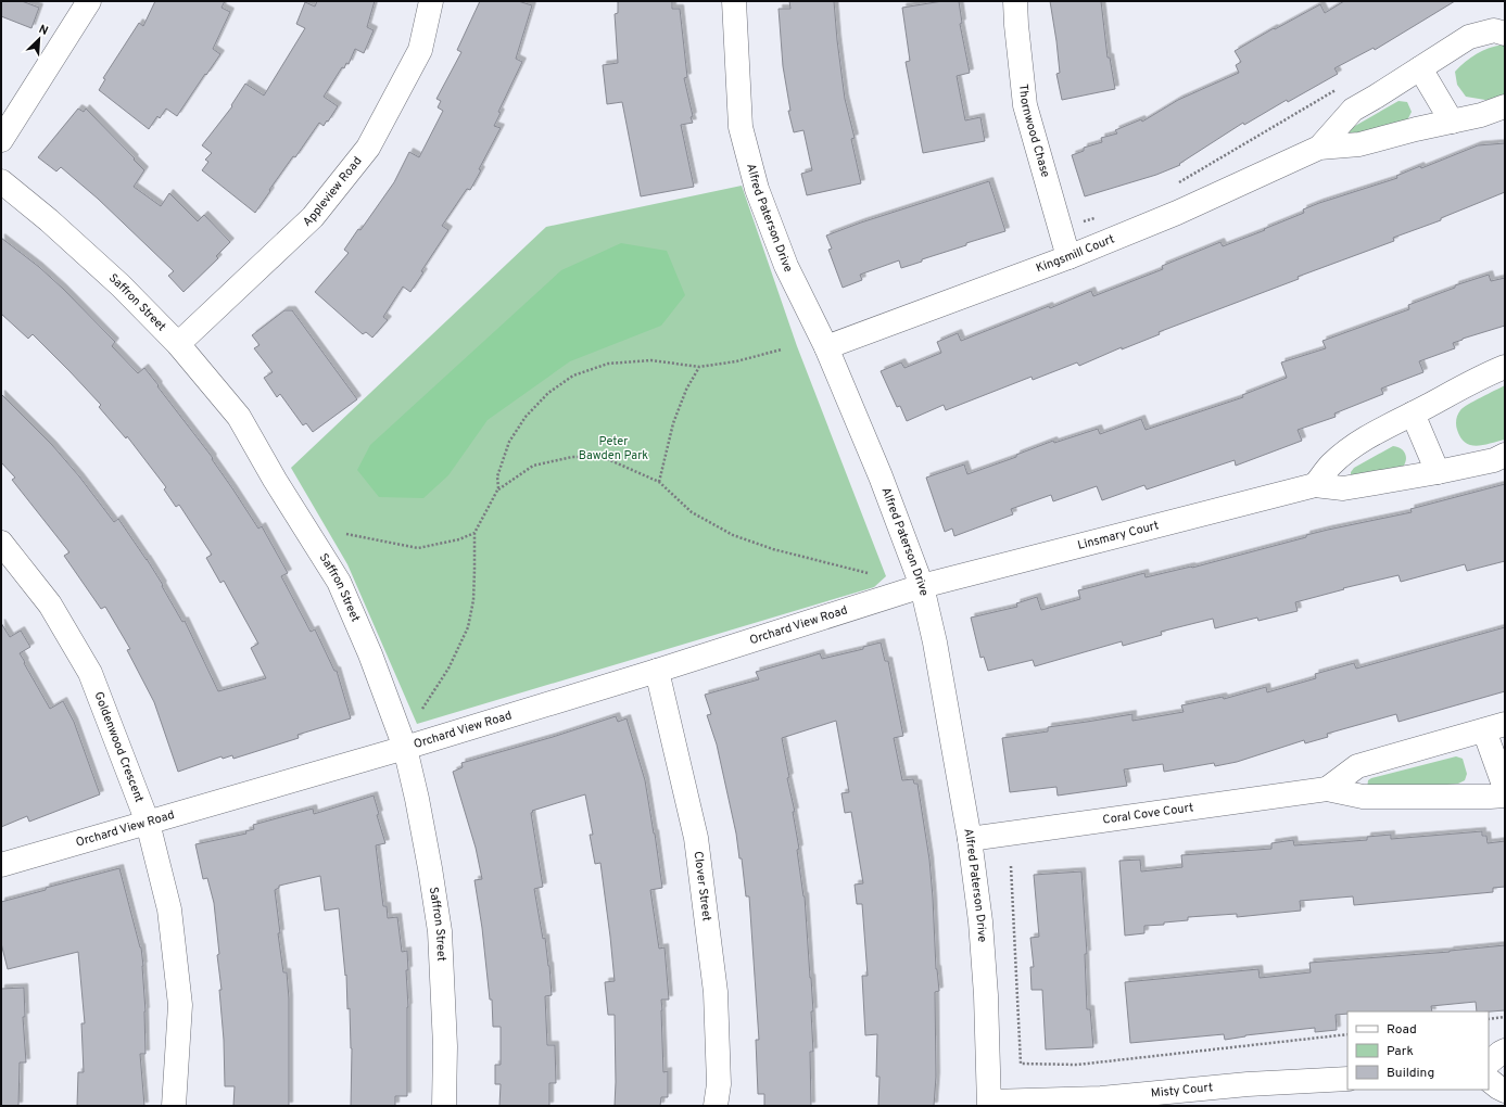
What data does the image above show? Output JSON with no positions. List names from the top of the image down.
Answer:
{
  "streets": {
    "street": [
      "Thornwood Chase",
      "Appleview Road",
      "Alfred Paterson Drive",
      "Kingsmill Court",
      "Saffron Street",
      "Linsmary Court",
      "Orchard View Road",
      "Goldenwood Crescent",
      "Coral Cove Court",
      "Clover Street",
      "Misty Court"
    ]
  },
  "crossings": [
    ["Thornwood Chase", "Kingsmill Court"],
    ["Appleview Road", "Saffron Street"],
    ["Alfred Paterson Drive", "Kingsmill Court"],
    ["Alfred Paterson Drive", "Linsmary Court"],
    ["Alfred Paterson Drive", "Orchard View Road"],
    ["Alfred Paterson Drive", "Coral Cove Court"],
    ["Alfred Paterson Drive", "Misty Court"],
    ["Saffron Street", "Orchard View Road"],
    ["Linsmary Court", "Orchard View Road"],
    ["Orchard View Road", "Goldenwood Crescent"],
    ["Orchard View Road", "Clover Street"]
  ],
  "parks": ["Peter Bawden Park"],
  "legend": ["Road", "Park", "Building"],
  "north": "top right"
}
